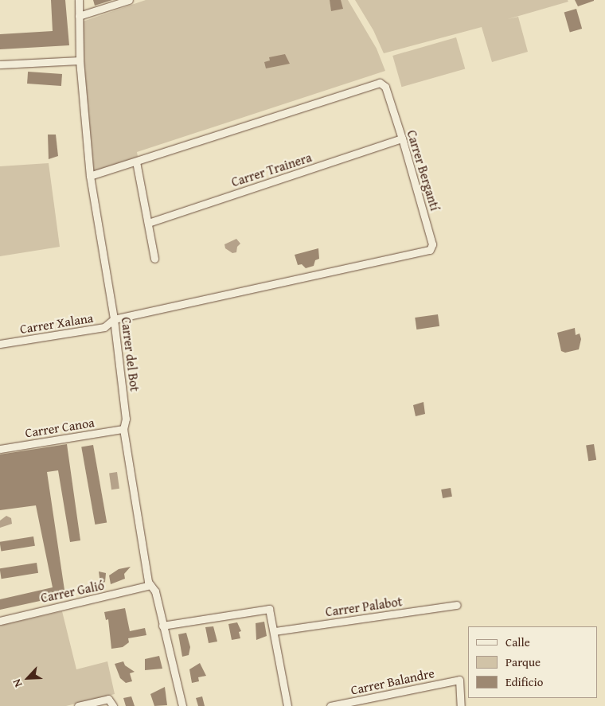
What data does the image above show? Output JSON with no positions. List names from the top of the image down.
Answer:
{
  "streets": {
    "street": [
      "Carrer Trainera",
      "Carrer Bergantí",
      "Carrer Xalana",
      "Carrer del Bot",
      "Carrer Canoa",
      "Carrer Galió",
      "Carrer Palabot",
      "Carrer Balandre"
    ]
  },
  "crossings": [
    ["Carrer Trainera", "Carrer Bergantí"],
    ["Carrer Bergantí", "Carrer Xalana"],
    ["Carrer Bergantí", "Carrer del Bot"],
    ["Carrer Xalana", "Carrer del Bot"],
    ["Carrer del Bot", "Carrer Canoa"],
    ["Carrer del Bot", "Carrer Galió"]
  ],
  "legend": ["Calle", "Parque", "Edificio"],
  "north": "bottom left"
}
